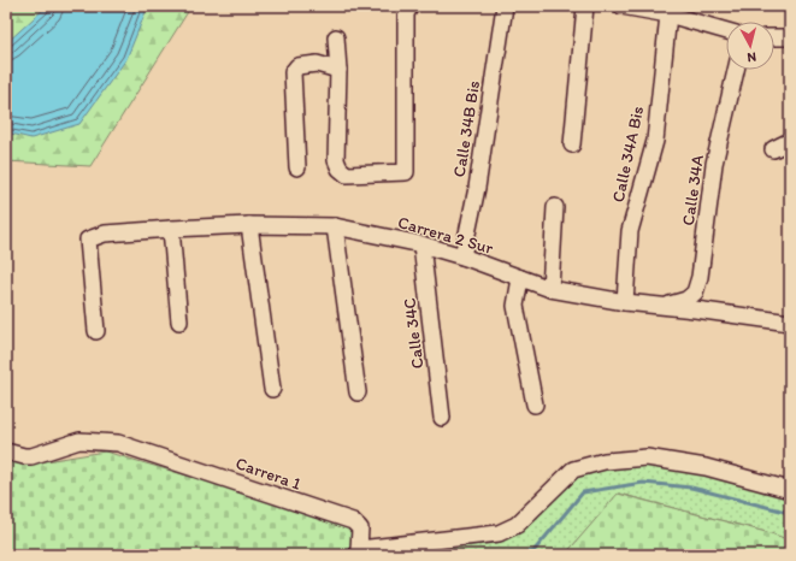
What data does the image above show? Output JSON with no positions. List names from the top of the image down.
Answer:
{
  "streets": {
    "street": [
      "Calle 34B Bis",
      "Calle 34A Bis",
      "Calle 34A",
      "Carrera 2 Sur",
      "Calle 34C",
      "Carrera 1"
    ]
  },
  "crossings": [
    ["Calle 34B Bis", "Carrera 2 Sur"],
    ["Calle 34A Bis", "Carrera 2 Sur"],
    ["Calle 34A", "Carrera 2 Sur"],
    ["Carrera 2 Sur", "Calle 34C"]
  ],
  "north": "bottom"
}
